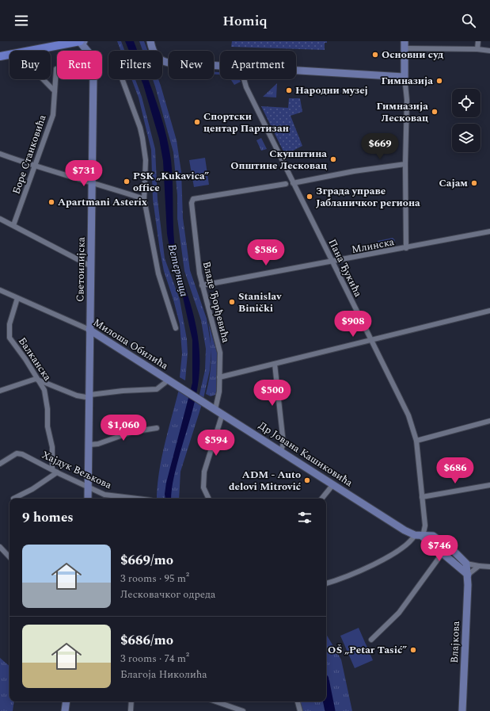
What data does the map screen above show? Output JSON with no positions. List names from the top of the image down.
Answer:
{
  "streets": {
    "street": [
      "Боре Станковића",
      "Млинска",
      "Пана Ђукића",
      "Светоилијска",
      "Владе Ђорђевића",
      "Милоша Обилића",
      "Балканска",
      "Др Јована Кашиковића",
      "Хајдук Вељкова",
      "Влајкова"
    ]
  },
  "crossings": [
    ["Млинска", "Пана Ђукића"],
    ["Млинска", "Владе Ђорђевића"],
    ["Пана Ђукића", "Др Јована Кашиковића"],
    ["Светоилијска", "Милоша Обилића"],
    ["Светоилијска", "Хајдук Вељкова"],
    ["Владе Ђорђевића", "Др Јована Кашиковића"],
    ["Милоша Обилића", "Балканска"],
    ["Милоша Обилића", "Др Јована Кашиковића"],
    ["Балканска", "Хајдук Вељкова"],
    ["Др Јована Кашиковића", "Влајкова"]
  ],
  "water": ["Ветерница"],
  "places": [
    "Основни суд",
    "Гимназија",
    "Народни музеј",
    "Гимназија Лесковац",
    "Спортски центар Партизан",
    "Скупштина Општине Лесковац",
    "PSK „Kukavica” office",
    "Сајам",
    "Зграда управе Јабланичког региона",
    "Apartmani Asterix",
    "Stanislav Binički",
    "ADM - Auto delovi Mitrović",
    "OŠ „Petar Tasić”"
  ],
  "page": {
    "header": "Homiq",
    "chip": [
      "Buy",
      "Rent",
      "Filters",
      "New",
      "Apartment"
    ],
    "price": [
      "$669",
      "$731",
      "$586",
      "$908",
      "$500",
      "$1,060",
      "$594",
      "$686",
      "$746"
    ],
    "heading": "9 homes",
    "list": [
      {
        "name": "$669/mo",
        "note": "3 rooms · 95 m² · Лесковачког одреда"
      },
      {
        "name": "$686/mo",
        "note": "3 rooms · 74 m² · Благоја Николића"
      }
    ]
  }
}
